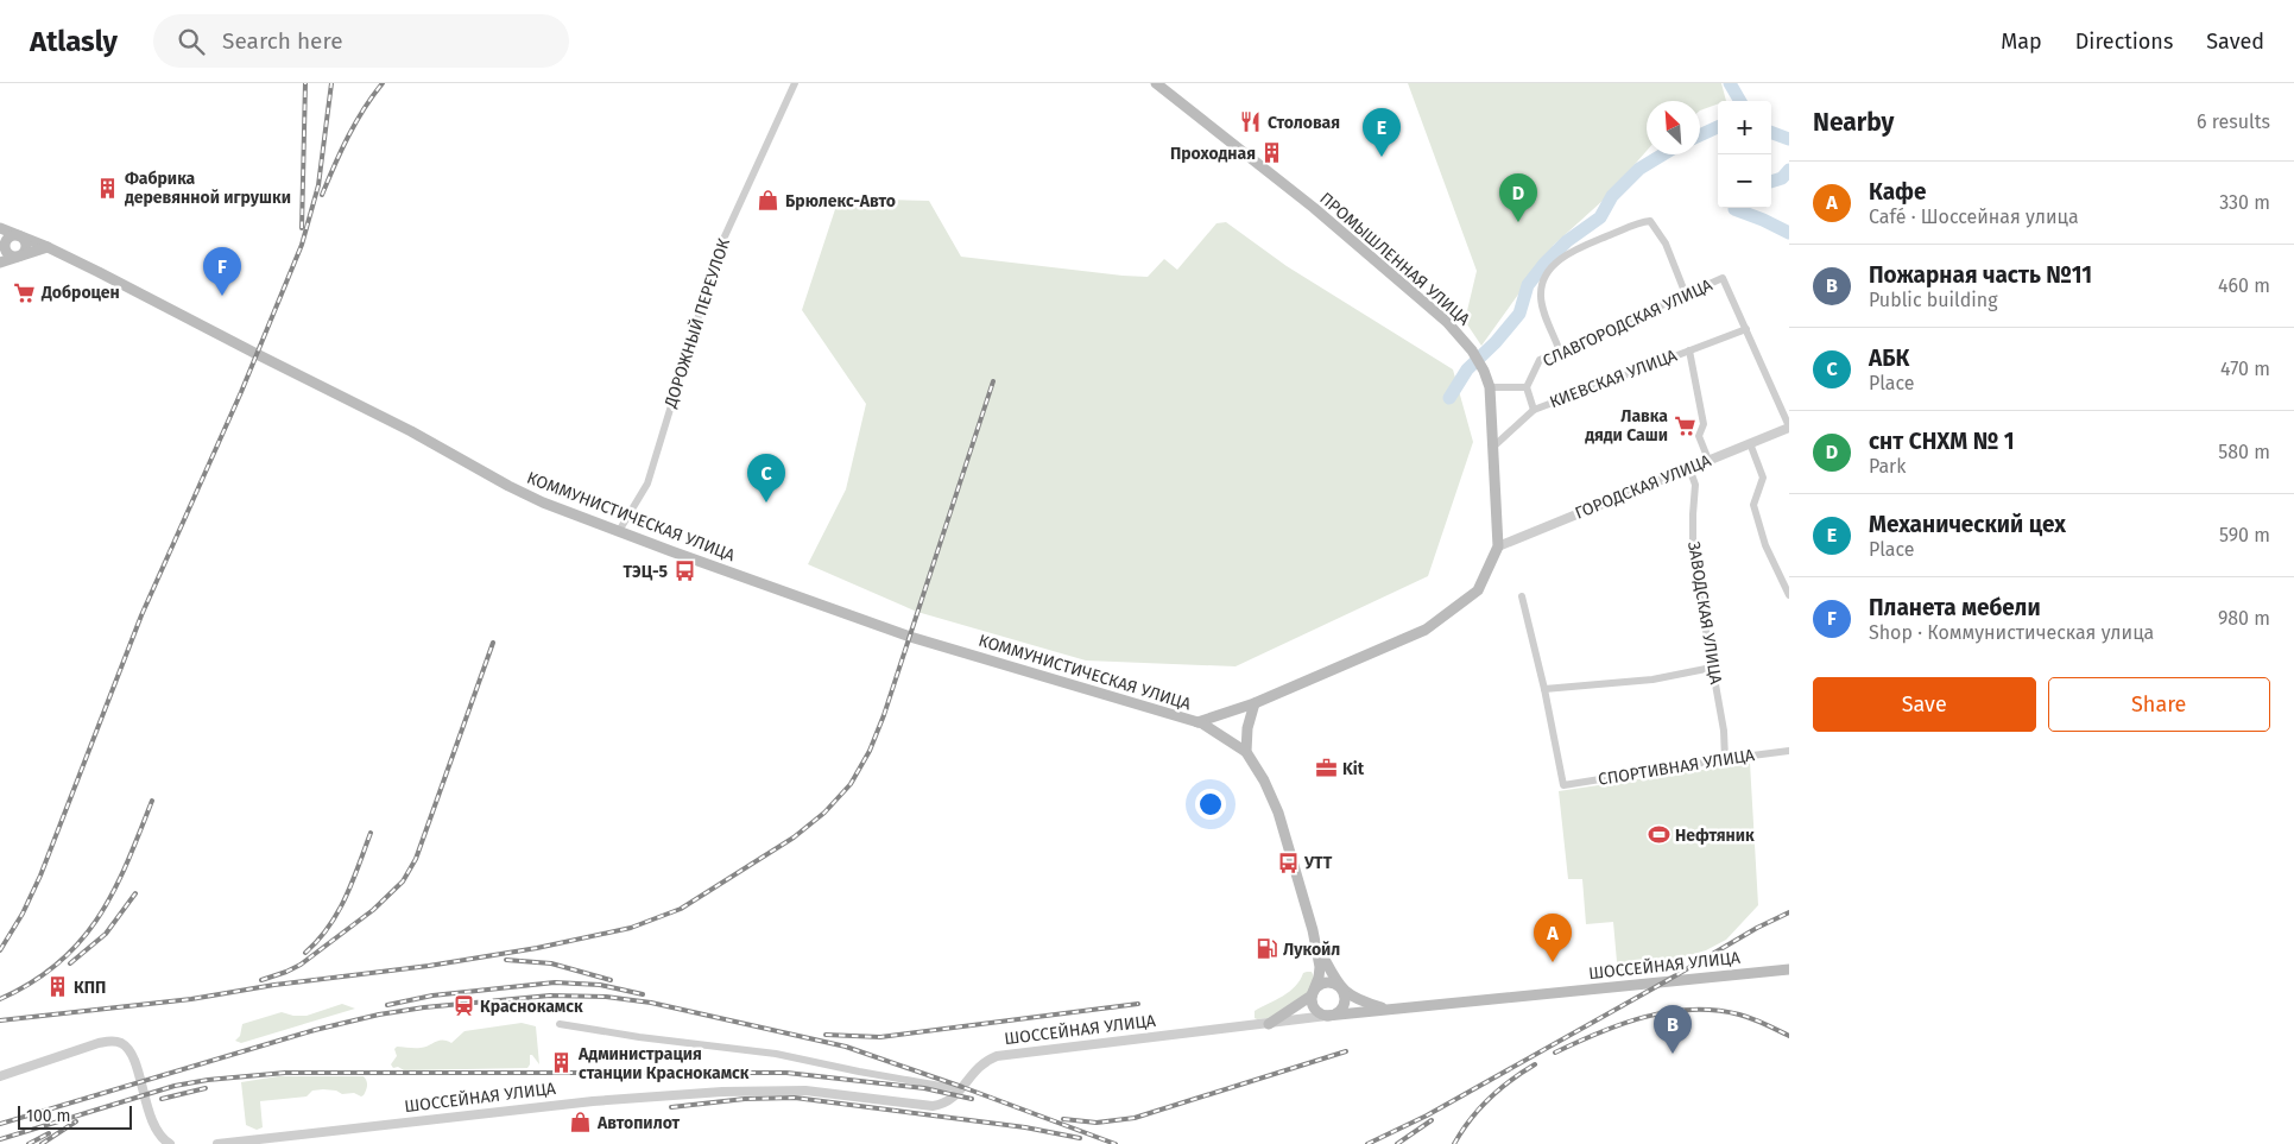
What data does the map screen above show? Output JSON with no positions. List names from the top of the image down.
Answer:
{
  "streets": {
    "main road": ["ПРОМЫШЛЕННАЯ УЛИЦА", "КОММУНИСТИЧЕСКАЯ УЛИЦА", "ШОССЕЙНАЯ УЛИЦА"],
    "street": [
      "ДОРОЖНЫЙ ПЕРЕУЛОК",
      "СЛАВГОРОДСКАЯ УЛИЦА",
      "КИЕВСКАЯ УЛИЦА",
      "ГОРОДСКАЯ УЛИЦА",
      "ЗАВОДСКАЯ УЛИЦА",
      "СПОРТИВНАЯ УЛИЦА"
    ]
  },
  "crossings": [
    ["ПРОМЫШЛЕННАЯ УЛИЦА", "КИЕВСКАЯ УЛИЦА"],
    ["ПРОМЫШЛЕННАЯ УЛИЦА", "ГОРОДСКАЯ УЛИЦА"],
    ["ДОРОЖНЫЙ ПЕРЕУЛОК", "КОММУНИСТИЧЕСКАЯ УЛИЦА"],
    ["СЛАВГОРОДСКАЯ УЛИЦА", "КИЕВСКАЯ УЛИЦА"],
    ["СЛАВГОРОДСКАЯ УЛИЦА", "ГОРОДСКАЯ УЛИЦА"],
    ["ГОРОДСКАЯ УЛИЦА", "ЗАВОДСКАЯ УЛИЦА"],
    ["ЗАВОДСКАЯ УЛИЦА", "СПОРТИВНАЯ УЛИЦА"]
  ],
  "places": {
    "restaurant": ["Столовая"],
    "building": [
      "Проходная",
      "Фабрика деревянной игрушки",
      "КПП",
      "Администрация станции Краснокамск"
    ],
    "shop": ["Брюлекс-Авто", "Автопилот"],
    "supermarket": ["Доброцен", "Лавка дяди Саши"],
    "bus stop": ["ТЭЦ-5", "УТТ"],
    "office": ["Kit"],
    "sports": ["Нефтяник"],
    "fuel station": ["Лукойл"],
    "station": ["Краснокамск"]
  },
  "scale_bar": "100 m",
  "north": "top left",
  "page": {
    "header": "Atlasly",
    "search": "Search here",
    "nav": ["Map", "Directions", "Saved"],
    "heading": ["Nearby", "6 results"],
    "map_buttons": ["+", "−"],
    "pins": [
      "E",
      "D",
      "F",
      "C",
      "A",
      "B"
    ],
    "list": [
      {
        "mark": "A",
        "name": "Кафе",
        "note": "Café · Шоссейная улица",
        "value": "330 m"
      },
      {
        "mark": "B",
        "name": "Пожарная часть №11",
        "note": "Public building",
        "value": "460 m"
      },
      {
        "mark": "C",
        "name": "АБК",
        "note": "Place",
        "value": "470 m"
      },
      {
        "mark": "D",
        "name": "снт СНХМ № 1",
        "note": "Park",
        "value": "580 m"
      },
      {
        "mark": "E",
        "name": "Механический цех",
        "note": "Place",
        "value": "590 m"
      },
      {
        "mark": "F",
        "name": "Планета мебели",
        "note": "Shop · Коммунистическая улица",
        "value": "980 m"
      }
    ],
    "buttons": ["Save", "Share"],
    "scale": "100 m"
  }
}
